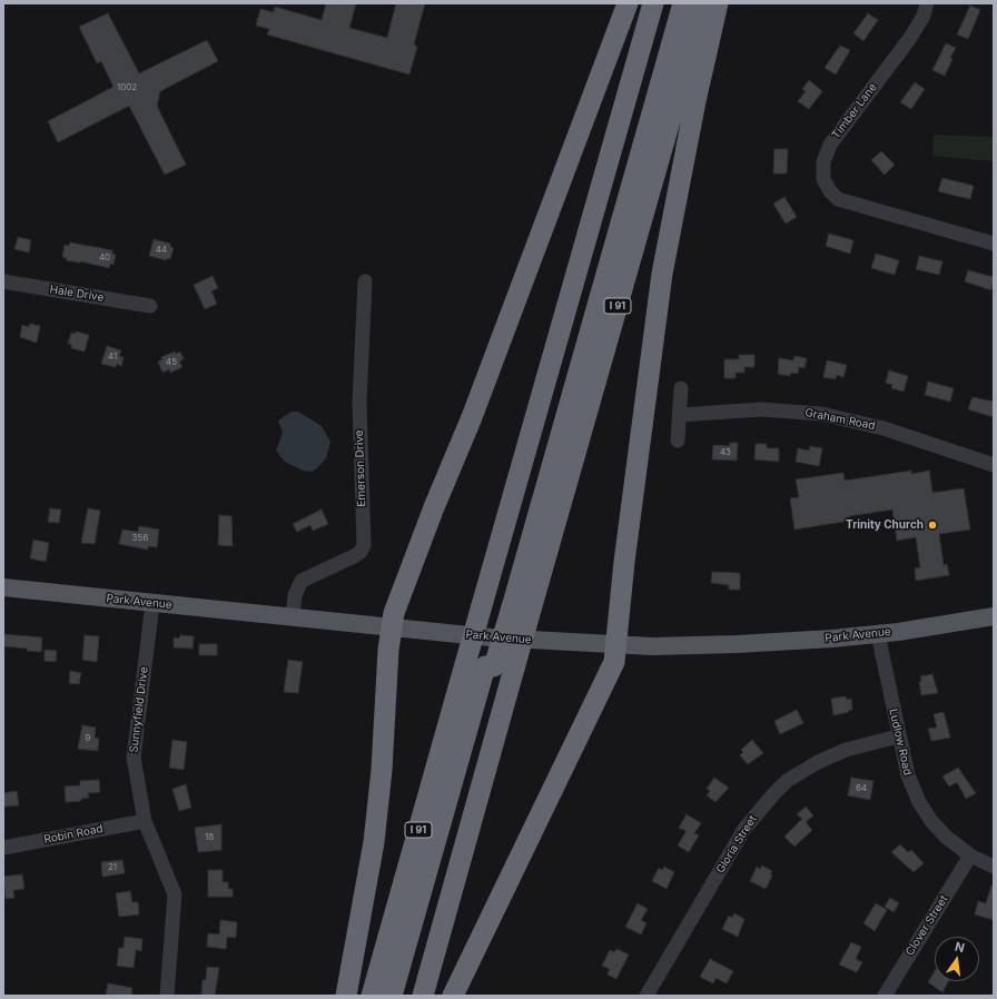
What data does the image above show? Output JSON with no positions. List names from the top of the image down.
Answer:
{
  "streets": {
    "highway": ["I 91"],
    "main road": ["Park Avenue"],
    "street": [
      "Timber Lane",
      "Hale Drive",
      "Graham Road",
      "Emerson Drive",
      "Sunnyfield Drive",
      "Ludlow Road",
      "Robin Road",
      "Gloria Street",
      "Clover Street"
    ]
  },
  "crossings": [
    ["Emerson Drive", "Park Avenue"],
    ["Park Avenue", "Sunnyfield Drive"],
    ["Park Avenue", "Ludlow Road"],
    ["Sunnyfield Drive", "Robin Road"],
    ["Ludlow Road", "Gloria Street"],
    ["Ludlow Road", "Clover Street"]
  ],
  "places": ["Trinity Church"],
  "house_numbers": [
    "1002",
    "44",
    "40",
    "41",
    "45",
    "43",
    "356",
    "9",
    "64",
    "18",
    "21"
  ],
  "north": "top"
}
